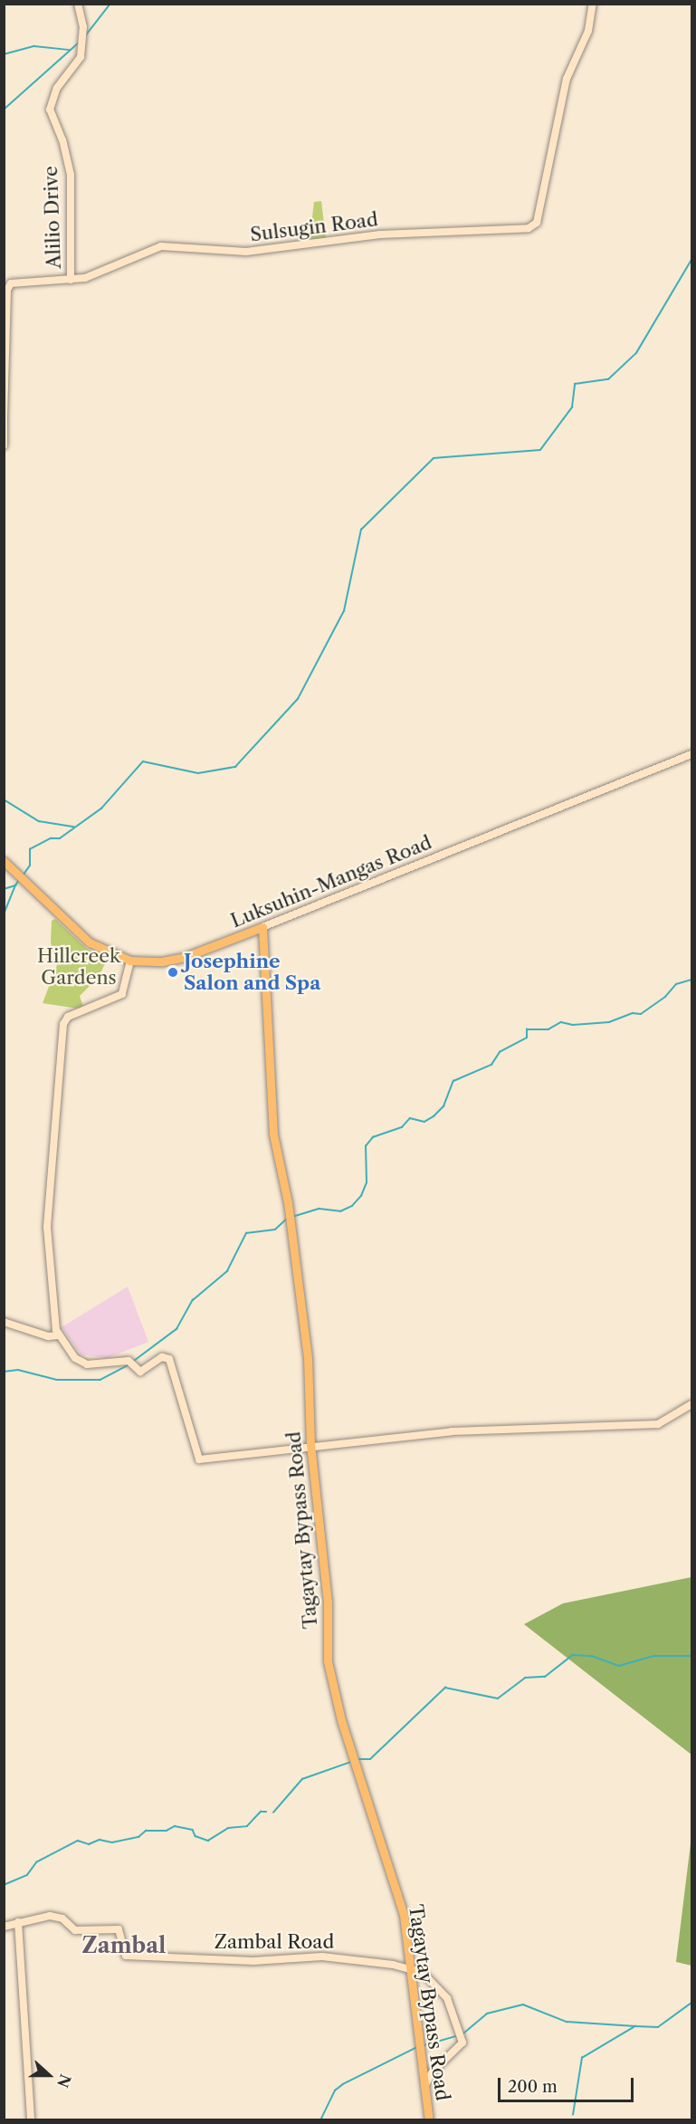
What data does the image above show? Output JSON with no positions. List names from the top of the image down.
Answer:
{
  "streets": {
    "main road": ["Luksuhin-Mangas Road", "Tagaytay Bypass Road"],
    "street": ["Alilio Drive", "Sulsugin Road", "Zambal Road"]
  },
  "crossings": [
    ["Alilio Drive", "Sulsugin Road"],
    ["Luksuhin-Mangas Road", "Tagaytay Bypass Road"],
    ["Tagaytay Bypass Road", "Zambal Road"]
  ],
  "districts": ["Zambal"],
  "parks": ["Hillcreek Gardens"],
  "places": ["Josephine Salon and Spa"],
  "scale_bar": "200 m",
  "north": "right"
}
